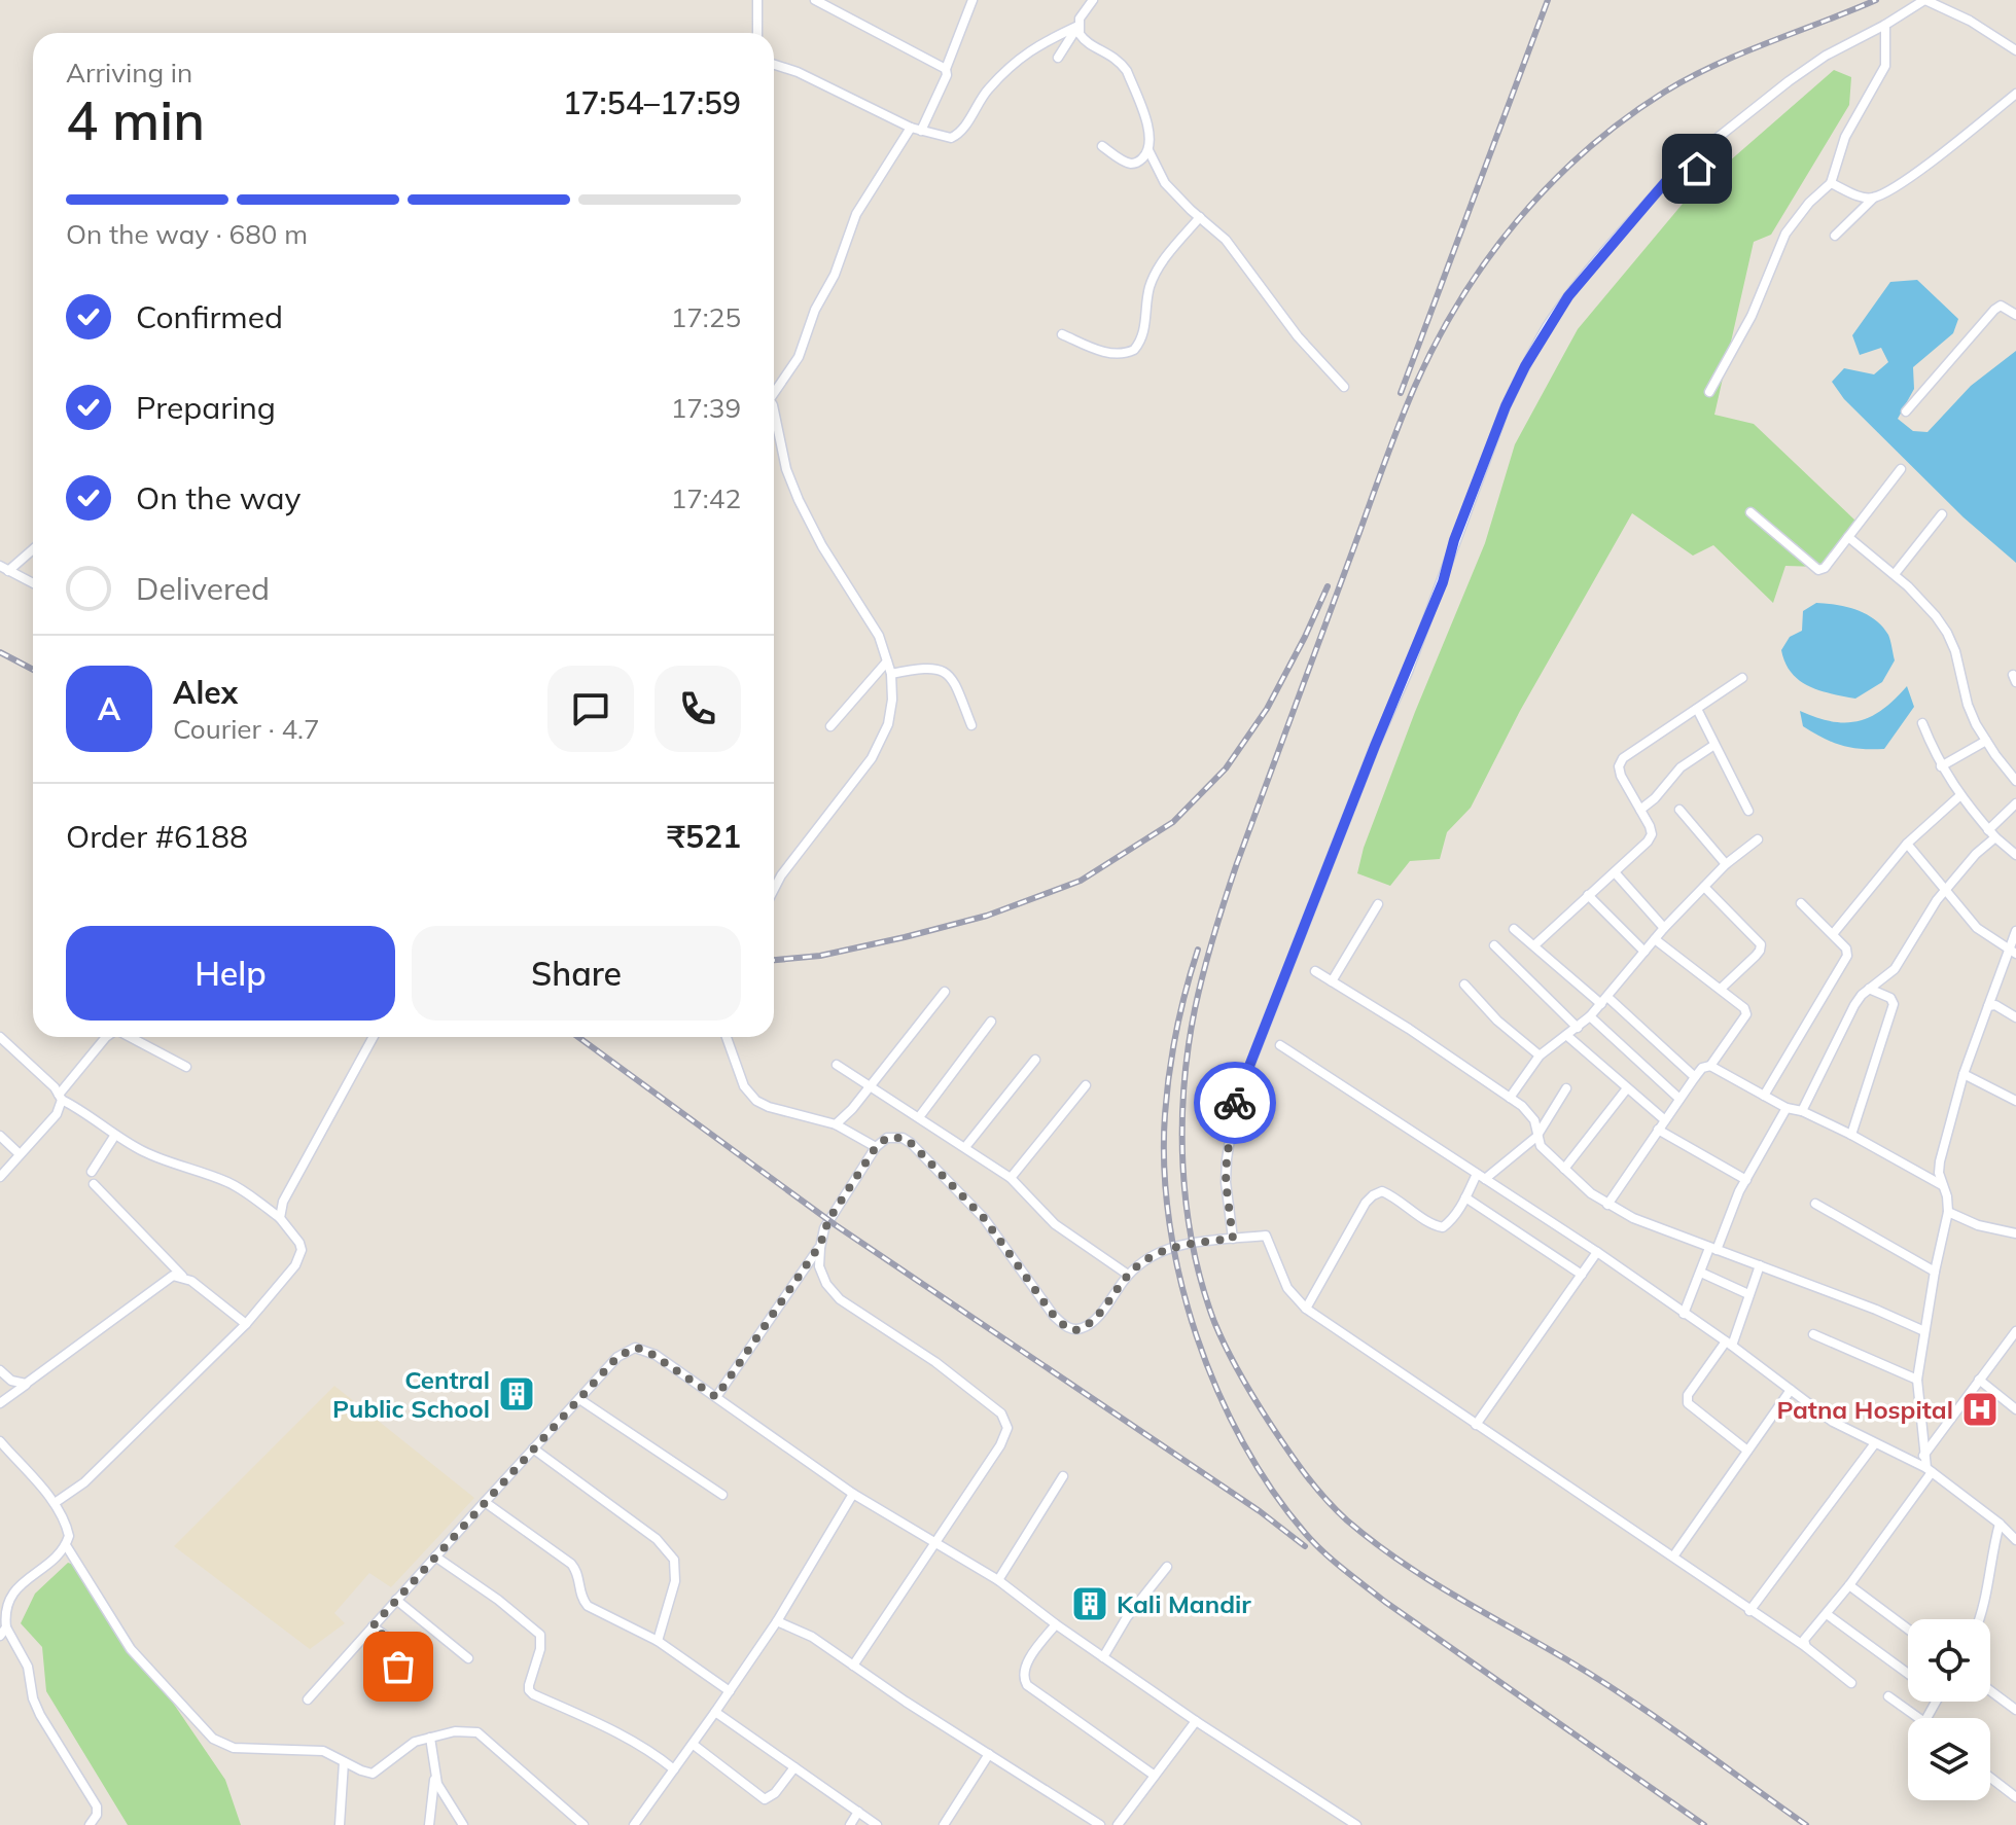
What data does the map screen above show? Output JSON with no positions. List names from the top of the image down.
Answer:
{
  "places": {
    "building": ["Central Public School", "Kali Mandir"],
    "hospital": ["Patna Hospital"]
  },
  "page": {
    "heading": ["4 min", "Arriving in", "17:54–17:59"],
    "panel": [
      "Alex",
      "Courier · 4.7",
      "Order #6188",
      "₹521"
    ],
    "bar": "On the way · 680 m",
    "list": [
      ["Confirmed", "17:25"],
      ["Preparing", "17:39"],
      ["On the way", "17:42"],
      "Delivered"
    ],
    "round": "A",
    "buttons": ["Help", "Share"]
  }
}
